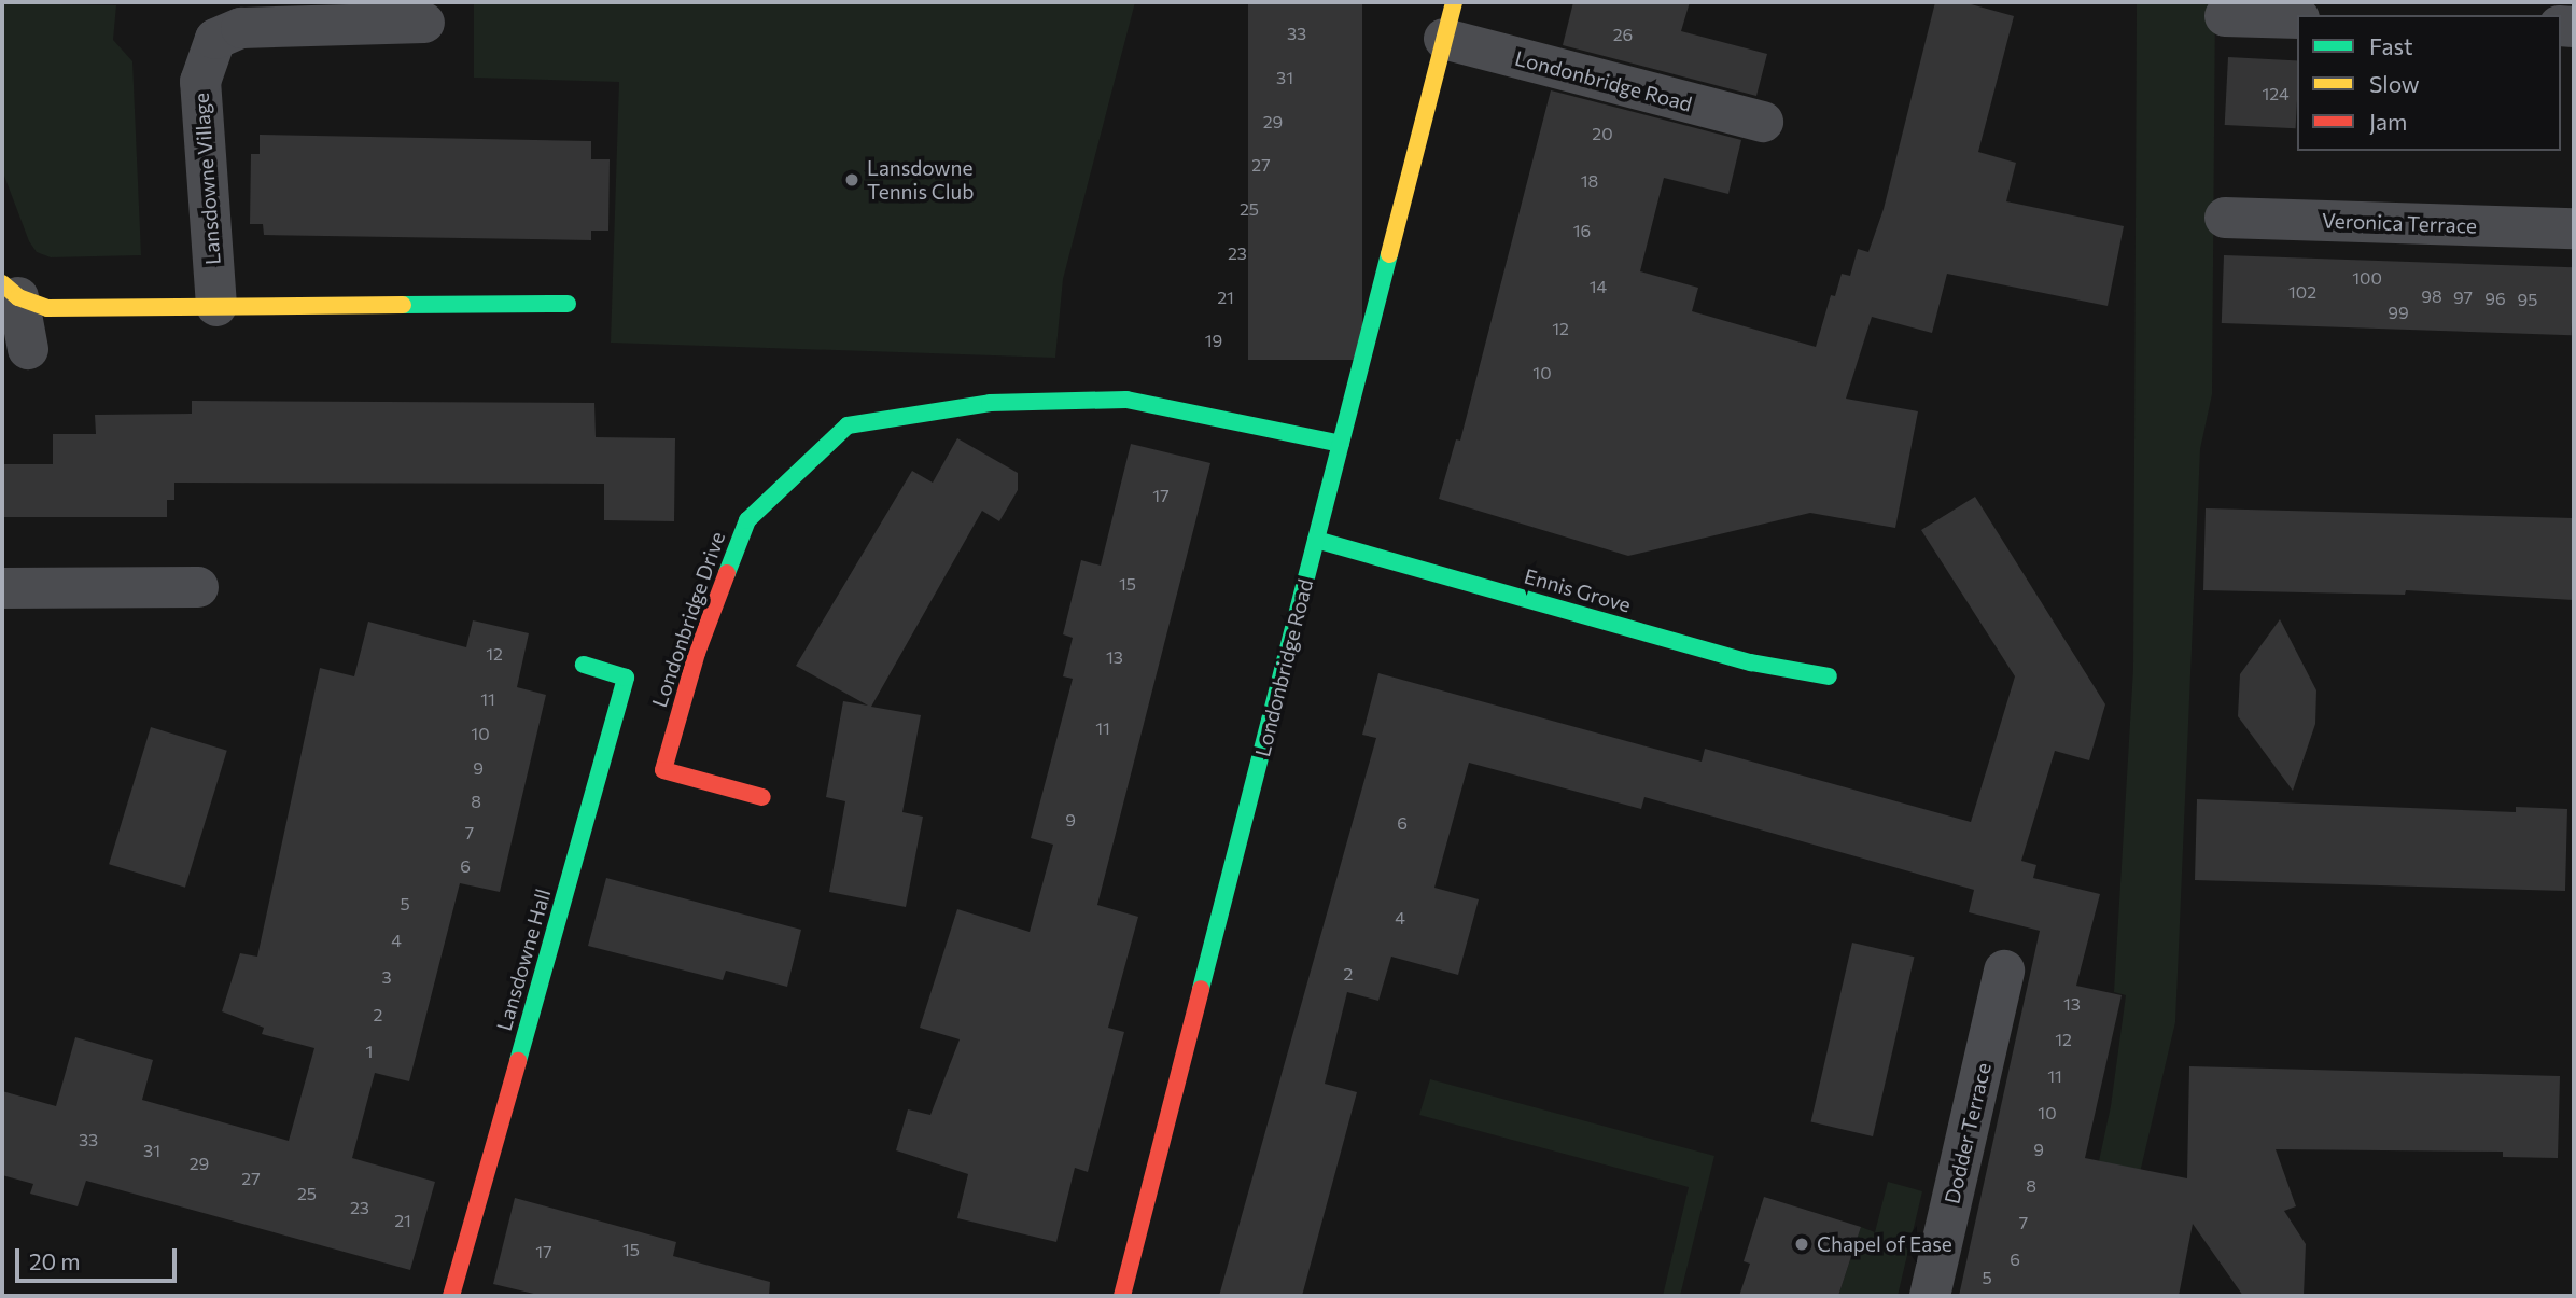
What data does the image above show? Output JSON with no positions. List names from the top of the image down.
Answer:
{
  "streets": {
    "street": [
      "Londonbridge Road",
      "Lansdowne Village",
      "Veronica Terrace",
      "Ennis Grove",
      "Londonbridge Drive",
      "Lansdowne Hall",
      "Dodder Terrace"
    ]
  },
  "crossings": [
    ["Londonbridge Road", "Ennis Grove"],
    ["Londonbridge Road", "Londonbridge Drive"]
  ],
  "places": ["Lansdowne Tennis Club", "Chapel of Ease"],
  "house_numbers": [
    "33",
    "26",
    "31",
    "124",
    "29",
    "20",
    "27",
    "18",
    "25",
    "16",
    "23",
    "100",
    "14",
    "102",
    "98",
    "21",
    "97",
    "96",
    "95",
    "99",
    "12",
    "19",
    "10",
    "17",
    "15",
    "12",
    "13",
    "11",
    "11",
    "10",
    "9",
    "8",
    "9",
    "6",
    "7",
    "6",
    "5",
    "4",
    "4",
    "2",
    "3",
    "13",
    "2",
    "12",
    "1",
    "11",
    "10",
    "33",
    "9",
    "31",
    "29",
    "27",
    "8",
    "25",
    "23",
    "21",
    "7",
    "15",
    "17",
    "6",
    "5"
  ],
  "legend": ["Fast", "Slow", "Jam"],
  "scale_bar": "20 m"
}
